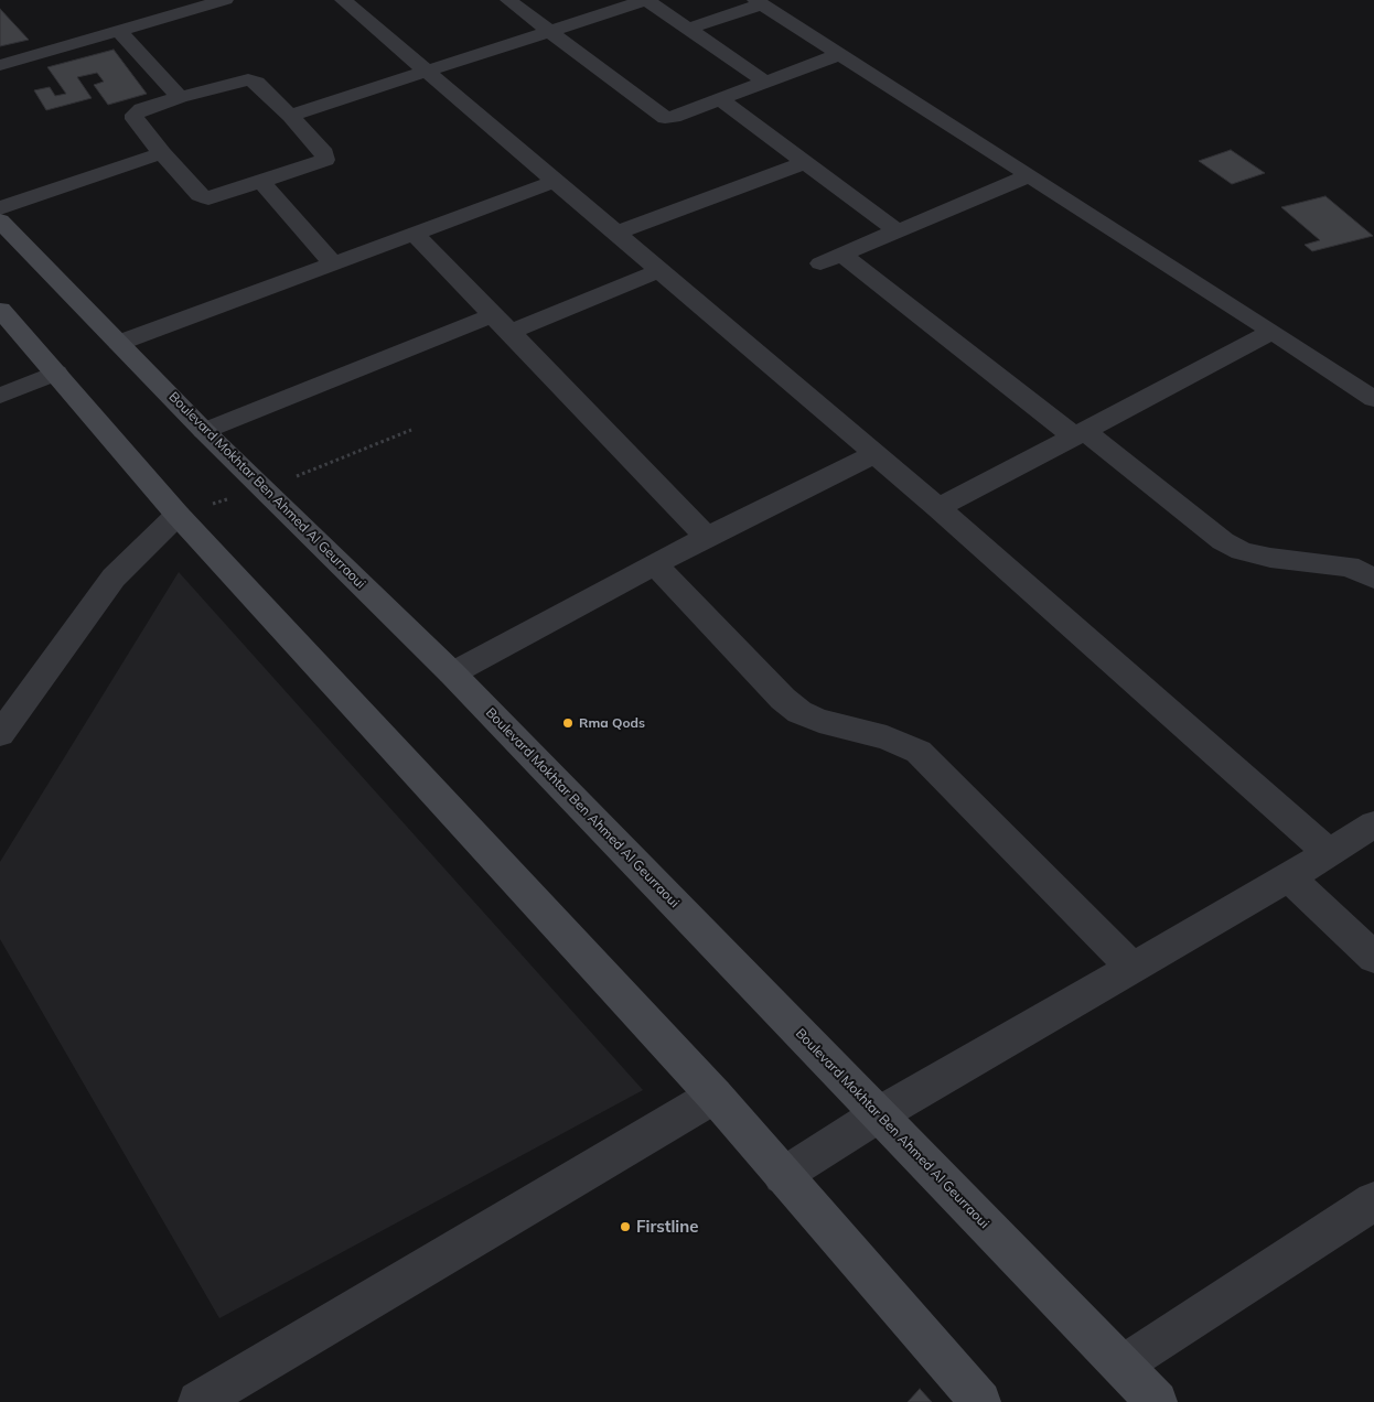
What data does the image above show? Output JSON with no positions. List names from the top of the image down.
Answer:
{
  "streets": {
    "street": ["Boulevard Mokhtar Ben Ahmed Al Geurraoui"]
  },
  "places": ["Rma Qods", "Firstline"]
}
